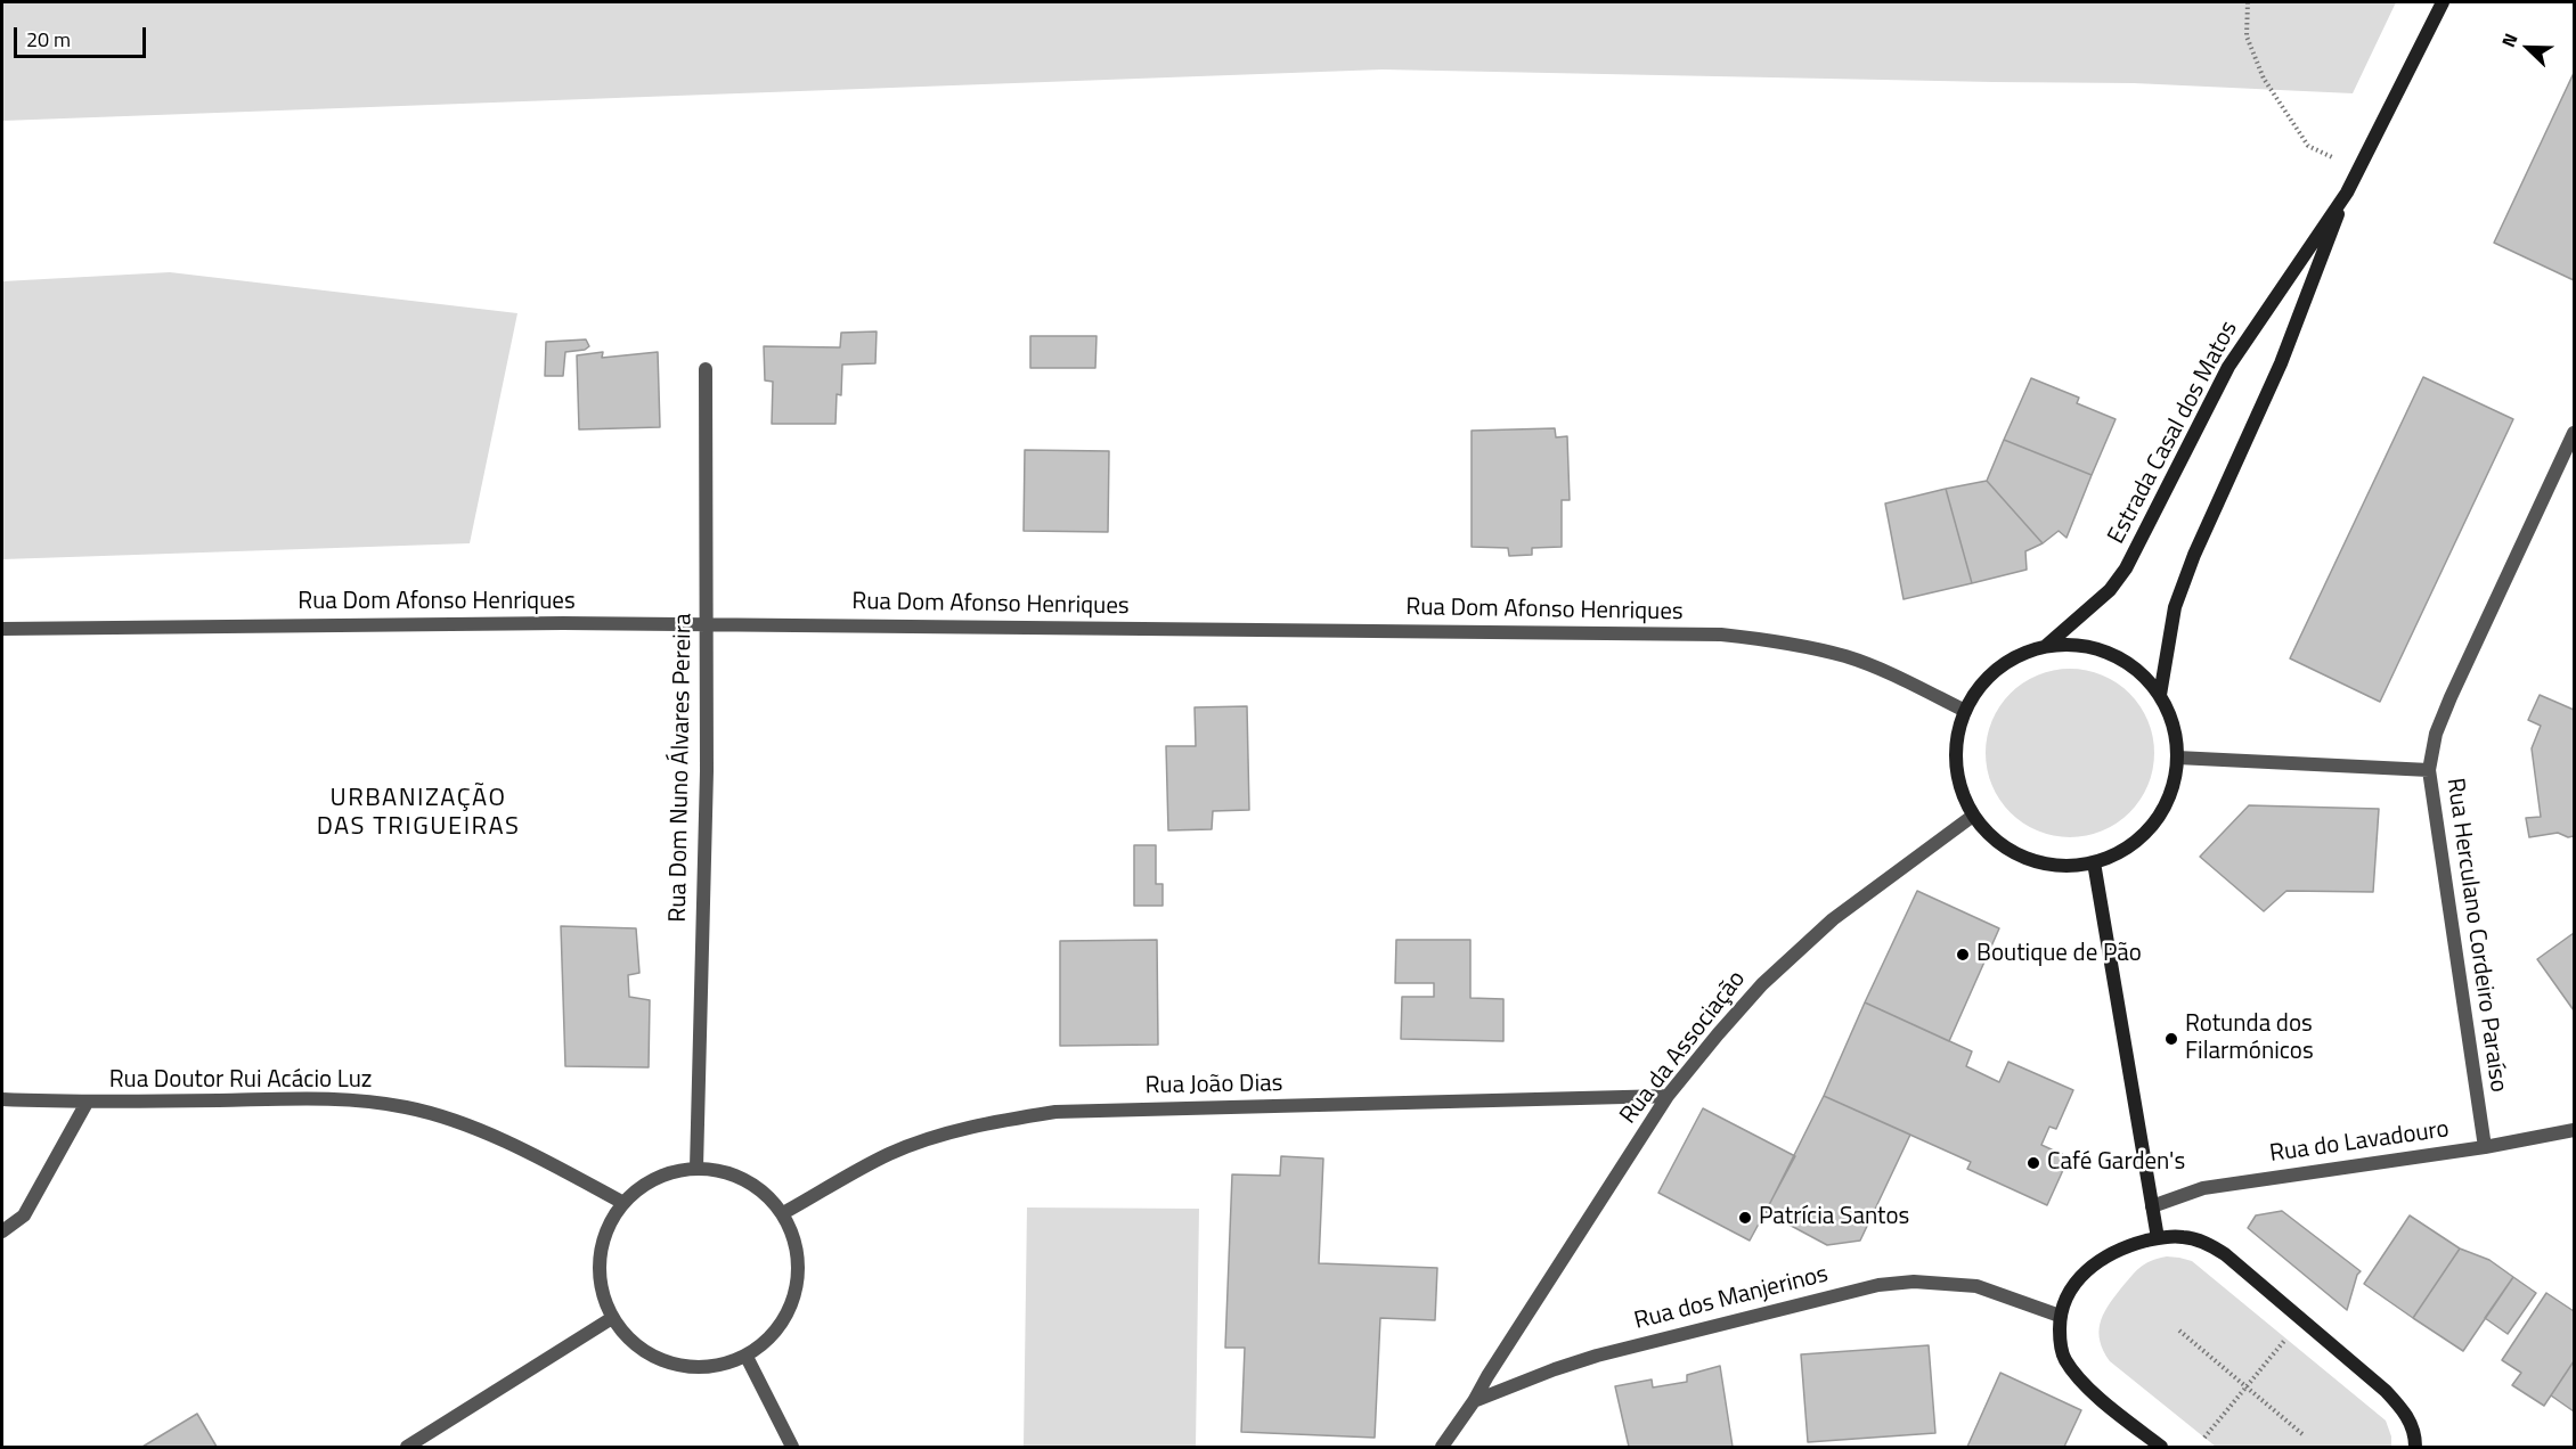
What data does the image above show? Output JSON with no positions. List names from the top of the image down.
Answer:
{
  "streets": {
    "street": [
      "Estrada Casal dos Matos",
      "Rua Dom Afonso Henriques",
      "Rua Dom Nuno Álvares Pereira",
      "Rua Herculano Cordeiro Paraíso",
      "Rua da Associação",
      "Rua Doutor Rui Acácio Luz",
      "Rua João Dias",
      "Rua do Lavadouro",
      "Rua dos Manjerinos"
    ]
  },
  "crossings": [
    ["Estrada Casal dos Matos", "Rua Dom Afonso Henriques"],
    ["Estrada Casal dos Matos", "Rua da Associação"],
    ["Rua Dom Afonso Henriques", "Rua Dom Nuno Álvares Pereira"],
    ["Rua Dom Afonso Henriques", "Rua da Associação"],
    ["Rua Dom Nuno Álvares Pereira", "Rua Doutor Rui Acácio Luz"],
    ["Rua Dom Nuno Álvares Pereira", "Rua João Dias"],
    ["Rua Herculano Cordeiro Paraíso", "Rua do Lavadouro"],
    ["Rua da Associação", "Rua João Dias"],
    ["Rua da Associação", "Rua dos Manjerinos"],
    ["Rua Doutor Rui Acácio Luz", "Rua João Dias"]
  ],
  "districts": ["URBANIZAÇÃO DAS TRIGUEIRAS"],
  "places": [
    "Boutique de Pão",
    "Rotunda dos Filarmónicos",
    "Café Garden's",
    "Patrícia Santos"
  ],
  "scale_bar": "20 m",
  "north": "top left"
}
